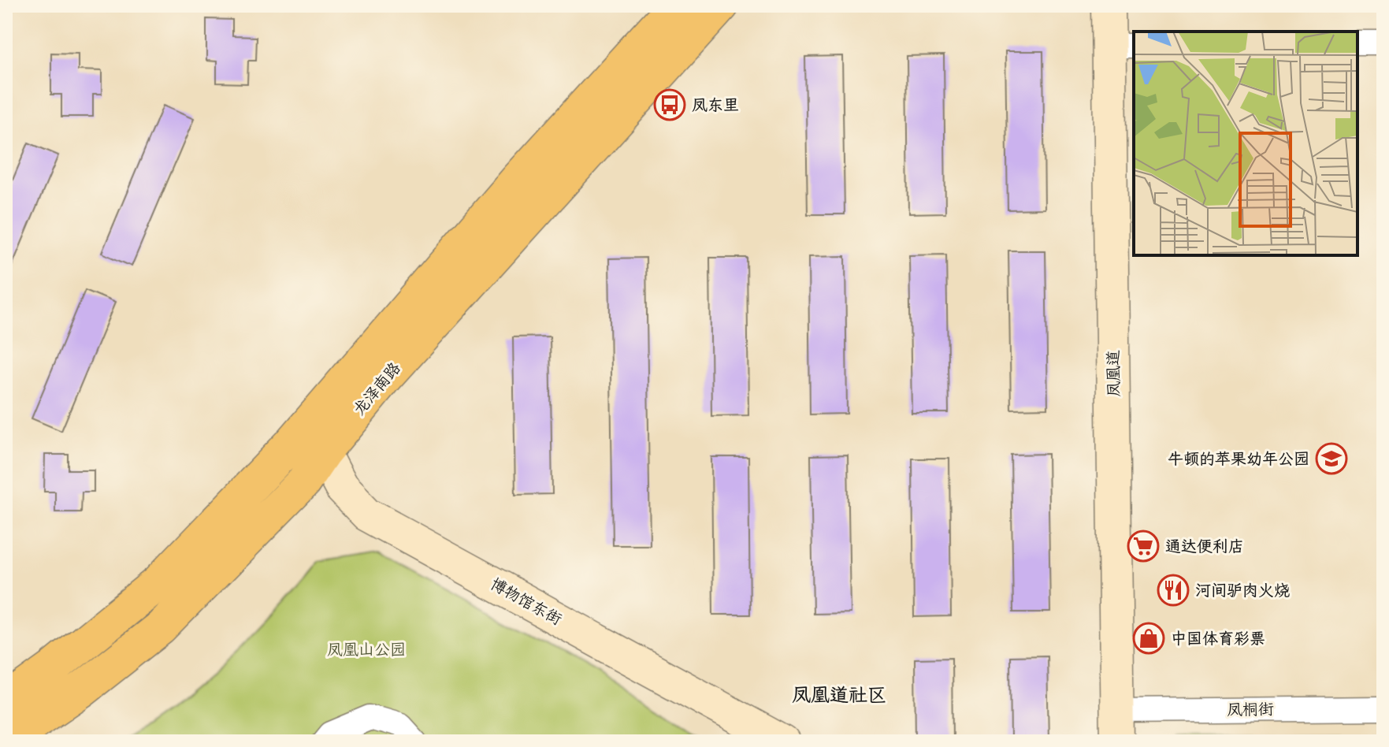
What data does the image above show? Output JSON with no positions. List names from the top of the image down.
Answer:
{
  "streets": {
    "main road": ["龙泽南路"],
    "street": ["凤凰道", "博物馆东街", "凤桐街"]
  },
  "crossings": [
    ["凤凰道", "凤桐街"],
    ["龙泽南路", "博物馆东街"]
  ],
  "districts": ["凤凰道社区"],
  "parks": ["凤凰山公园"],
  "places": {
    "bus stop": ["凤东里"],
    "school or university": ["牛顿的苹果幼年公园"],
    "supermarket": ["通达便利店"],
    "restaurant": ["河间驴肉火烧"],
    "shop": ["中国体育彩票"]
  }
}
